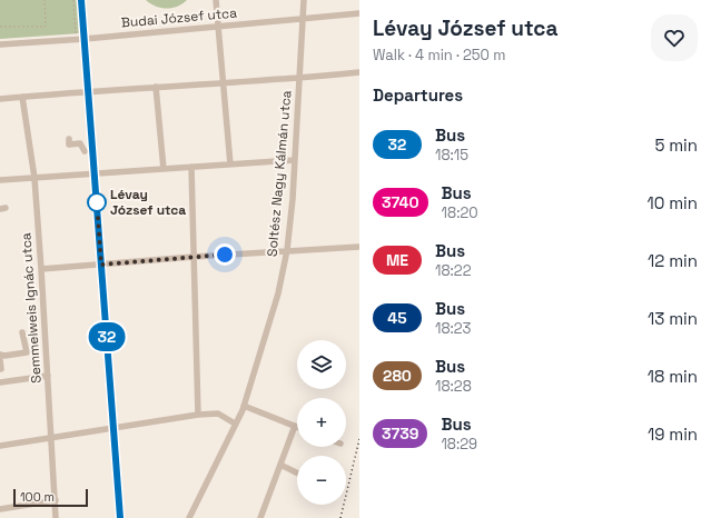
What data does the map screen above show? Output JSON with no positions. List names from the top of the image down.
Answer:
{
  "streets": {
    "street": ["Budai József utca", "Soltész Nagy Kálmán utca", "Semmelweis Ignác utca"]
  },
  "crossings": [
    ["Budai József utca", "Soltész Nagy Kálmán utca"]
  ],
  "places": ["Lévay József utca"],
  "lines": ["bus line 32"],
  "scale_bar": "100 m",
  "page": {
    "on_map": "32",
    "heading": [
      ["Lévay József utca", "Walk · 4 min · 250 m"],
      "Departures"
    ],
    "list": [
      {
        "mark": "32",
        "name": "Bus",
        "note": "18:15",
        "value": "5 min"
      },
      {
        "mark": "3740",
        "name": "Bus",
        "note": "18:20",
        "value": "10 min"
      },
      {
        "mark": "ME",
        "name": "Bus",
        "note": "18:22",
        "value": "12 min"
      },
      {
        "mark": "45",
        "name": "Bus",
        "note": "18:23",
        "value": "13 min"
      },
      {
        "mark": "280",
        "name": "Bus",
        "note": "18:28",
        "value": "18 min"
      },
      {
        "mark": "3739",
        "name": "Bus",
        "note": "18:29",
        "value": "19 min"
      }
    ],
    "map_buttons": ["+", "−"],
    "scale": "100 m"
  }
}
